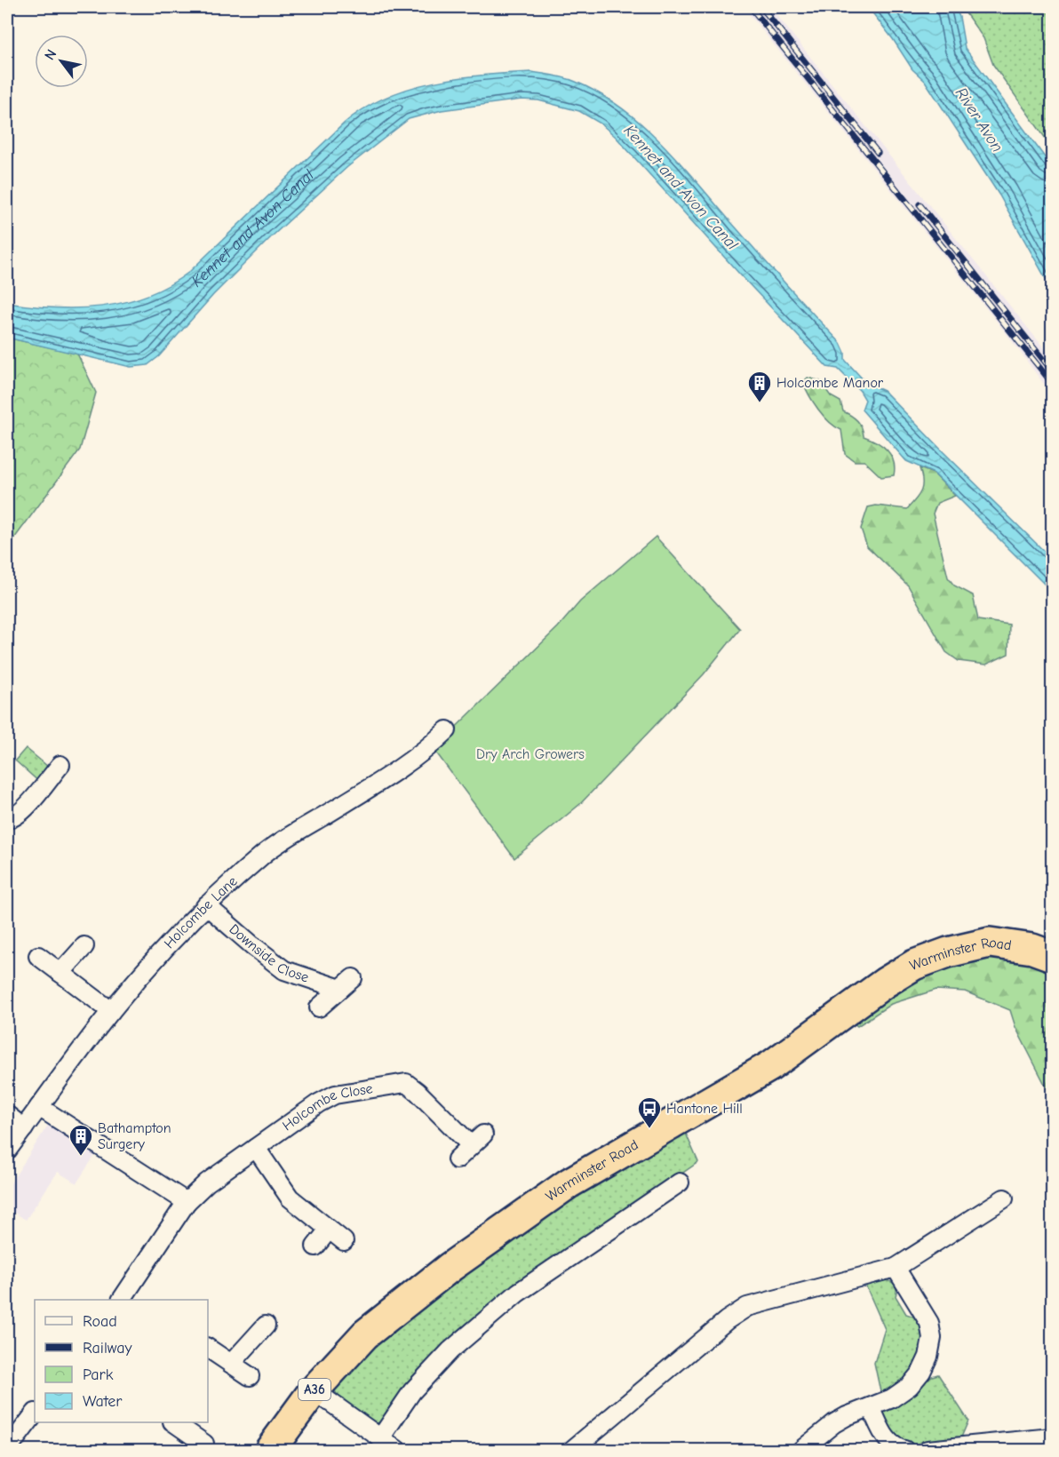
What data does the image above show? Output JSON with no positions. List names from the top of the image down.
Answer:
{
  "streets": {
    "highway": ["Warminster Road", "A36"],
    "street": ["Holcombe Lane", "Downside Close", "Holcombe Close"]
  },
  "crossings": [
    ["Holcombe Lane", "Downside Close"]
  ],
  "water": ["River Avon", "Kennet and Avon Canal"],
  "parks": ["Dry Arch Growers"],
  "places": {
    "building": ["Holcombe Manor", "Bathampton Surgery"],
    "bus stop": ["Hantone Hill"]
  },
  "legend": [
    "Road",
    "Railway",
    "Park",
    "Water"
  ],
  "north": "top left"
}
